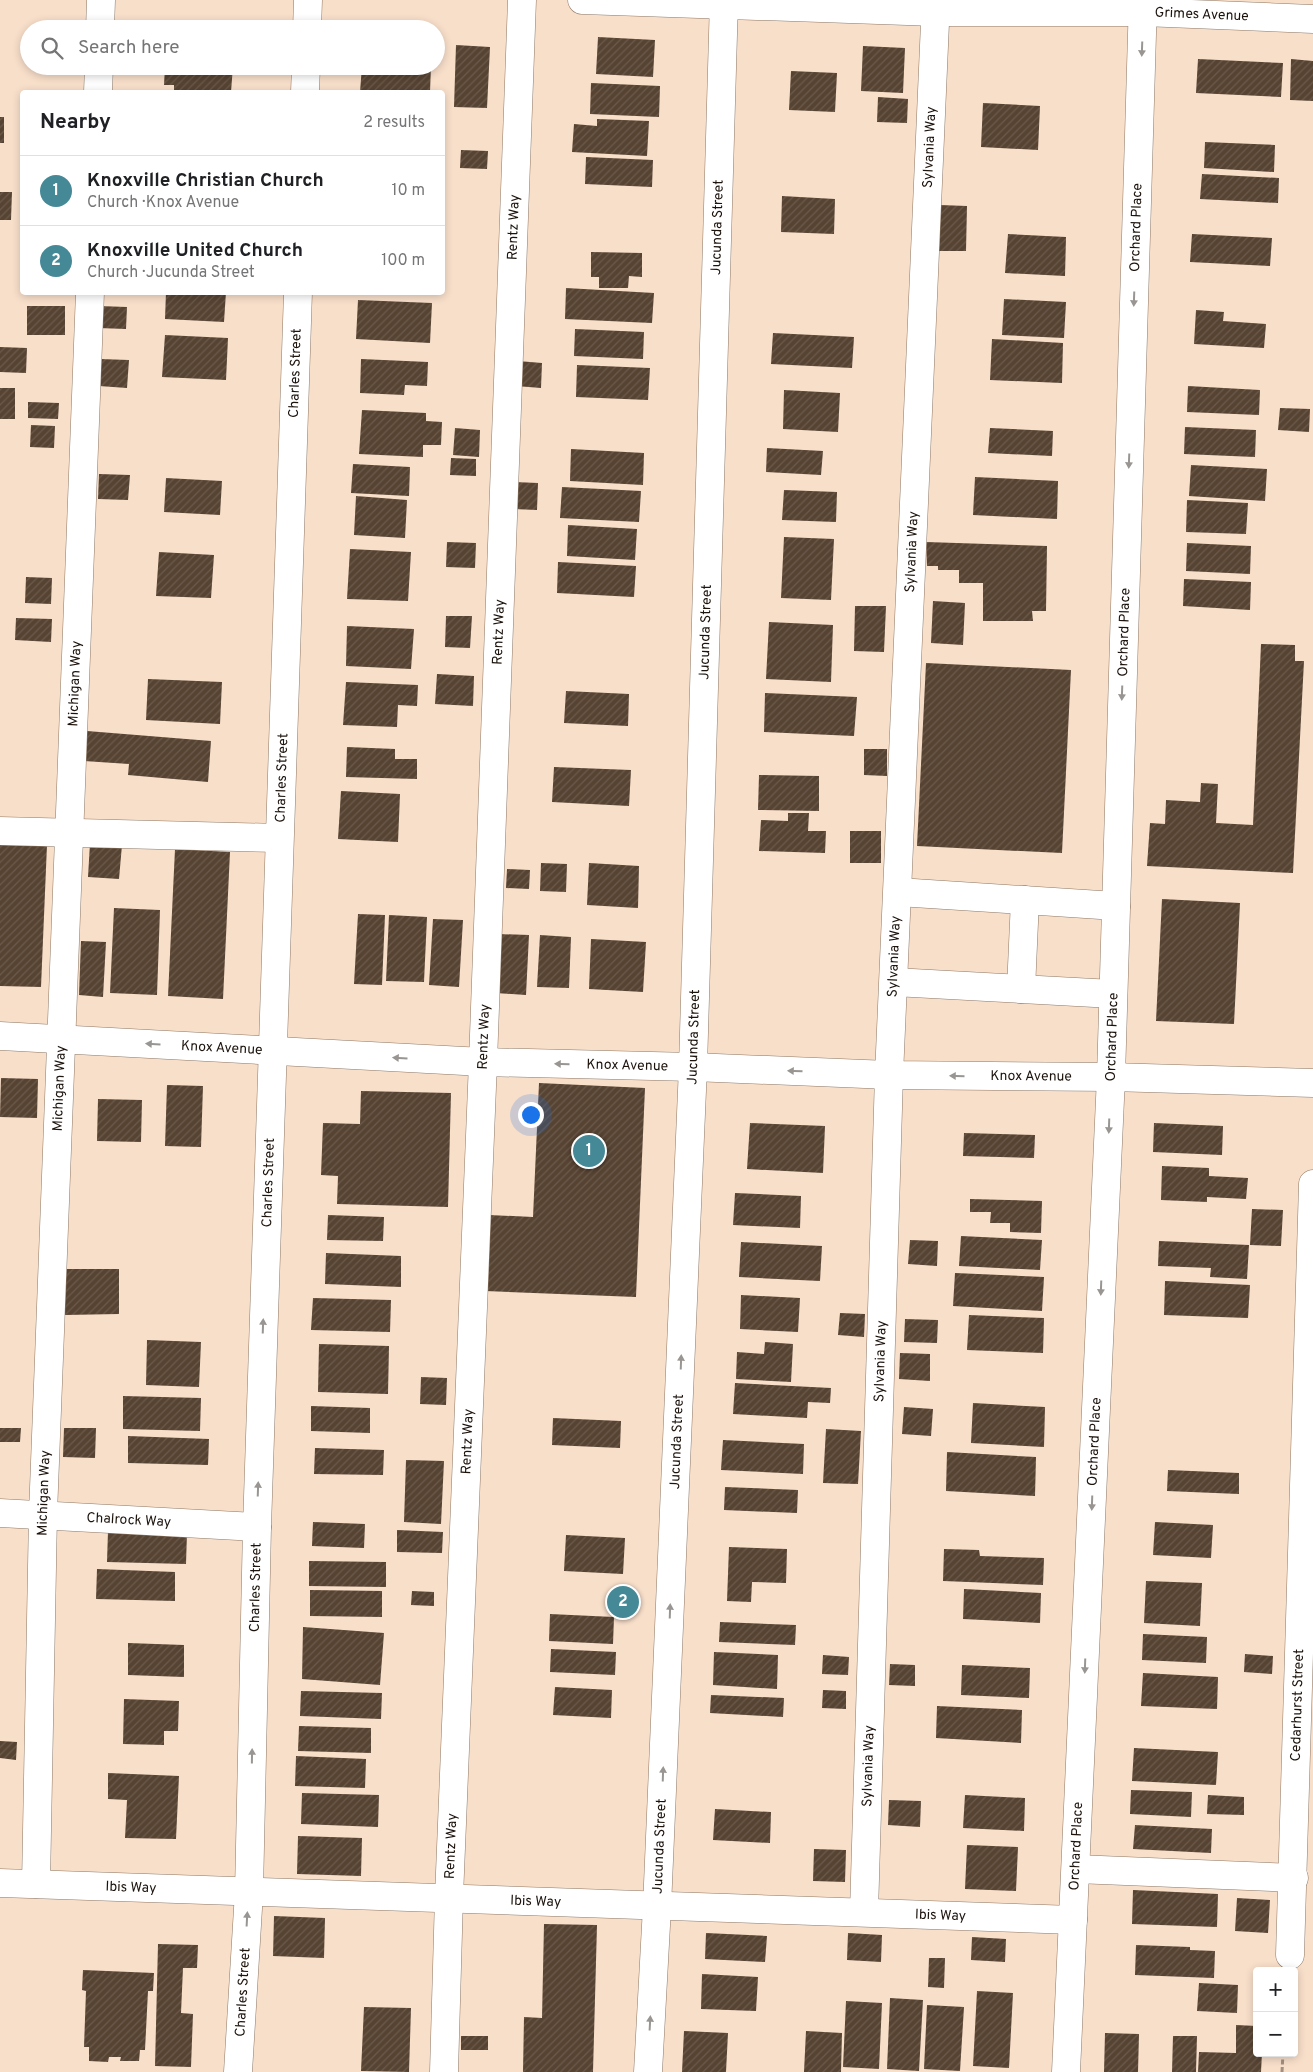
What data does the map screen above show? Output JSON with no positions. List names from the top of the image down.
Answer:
{
  "streets": {
    "street": [
      "Grimes Avenue",
      "Sylvania Way",
      "Rentz Way",
      "Jucunda Street",
      "Orchard Place",
      "Charles Street",
      "Michigan Way",
      "Knox Avenue",
      "Chalrock Way",
      "Cedarhurst Street",
      "Ibis Way"
    ]
  },
  "crossings": [
    ["Grimes Avenue", "Sylvania Way"],
    ["Grimes Avenue", "Jucunda Street"],
    ["Grimes Avenue", "Orchard Place"],
    ["Sylvania Way", "Knox Avenue"],
    ["Sylvania Way", "Ibis Way"],
    ["Rentz Way", "Knox Avenue"],
    ["Rentz Way", "Ibis Way"],
    ["Jucunda Street", "Knox Avenue"],
    ["Jucunda Street", "Ibis Way"],
    ["Orchard Place", "Knox Avenue"],
    ["Orchard Place", "Ibis Way"],
    ["Charles Street", "Knox Avenue"],
    ["Charles Street", "Chalrock Way"],
    ["Charles Street", "Ibis Way"],
    ["Michigan Way", "Knox Avenue"],
    ["Michigan Way", "Chalrock Way"],
    ["Michigan Way", "Ibis Way"]
  ],
  "one_way": ["Jucunda Street", "Orchard Place", "Charles Street"],
  "page": {
    "search": "Search here",
    "heading": ["Nearby", "2 results"],
    "list": [
      {
        "mark": "1",
        "name": "Knoxville Christian Church",
        "note": "Church · Knox Avenue",
        "value": "10 m"
      },
      {
        "mark": "2",
        "name": "Knoxville United Church",
        "note": "Church · Jucunda Street",
        "value": "100 m"
      }
    ],
    "pins": ["1", "2"],
    "map_buttons": ["+", "−"]
  }
}
